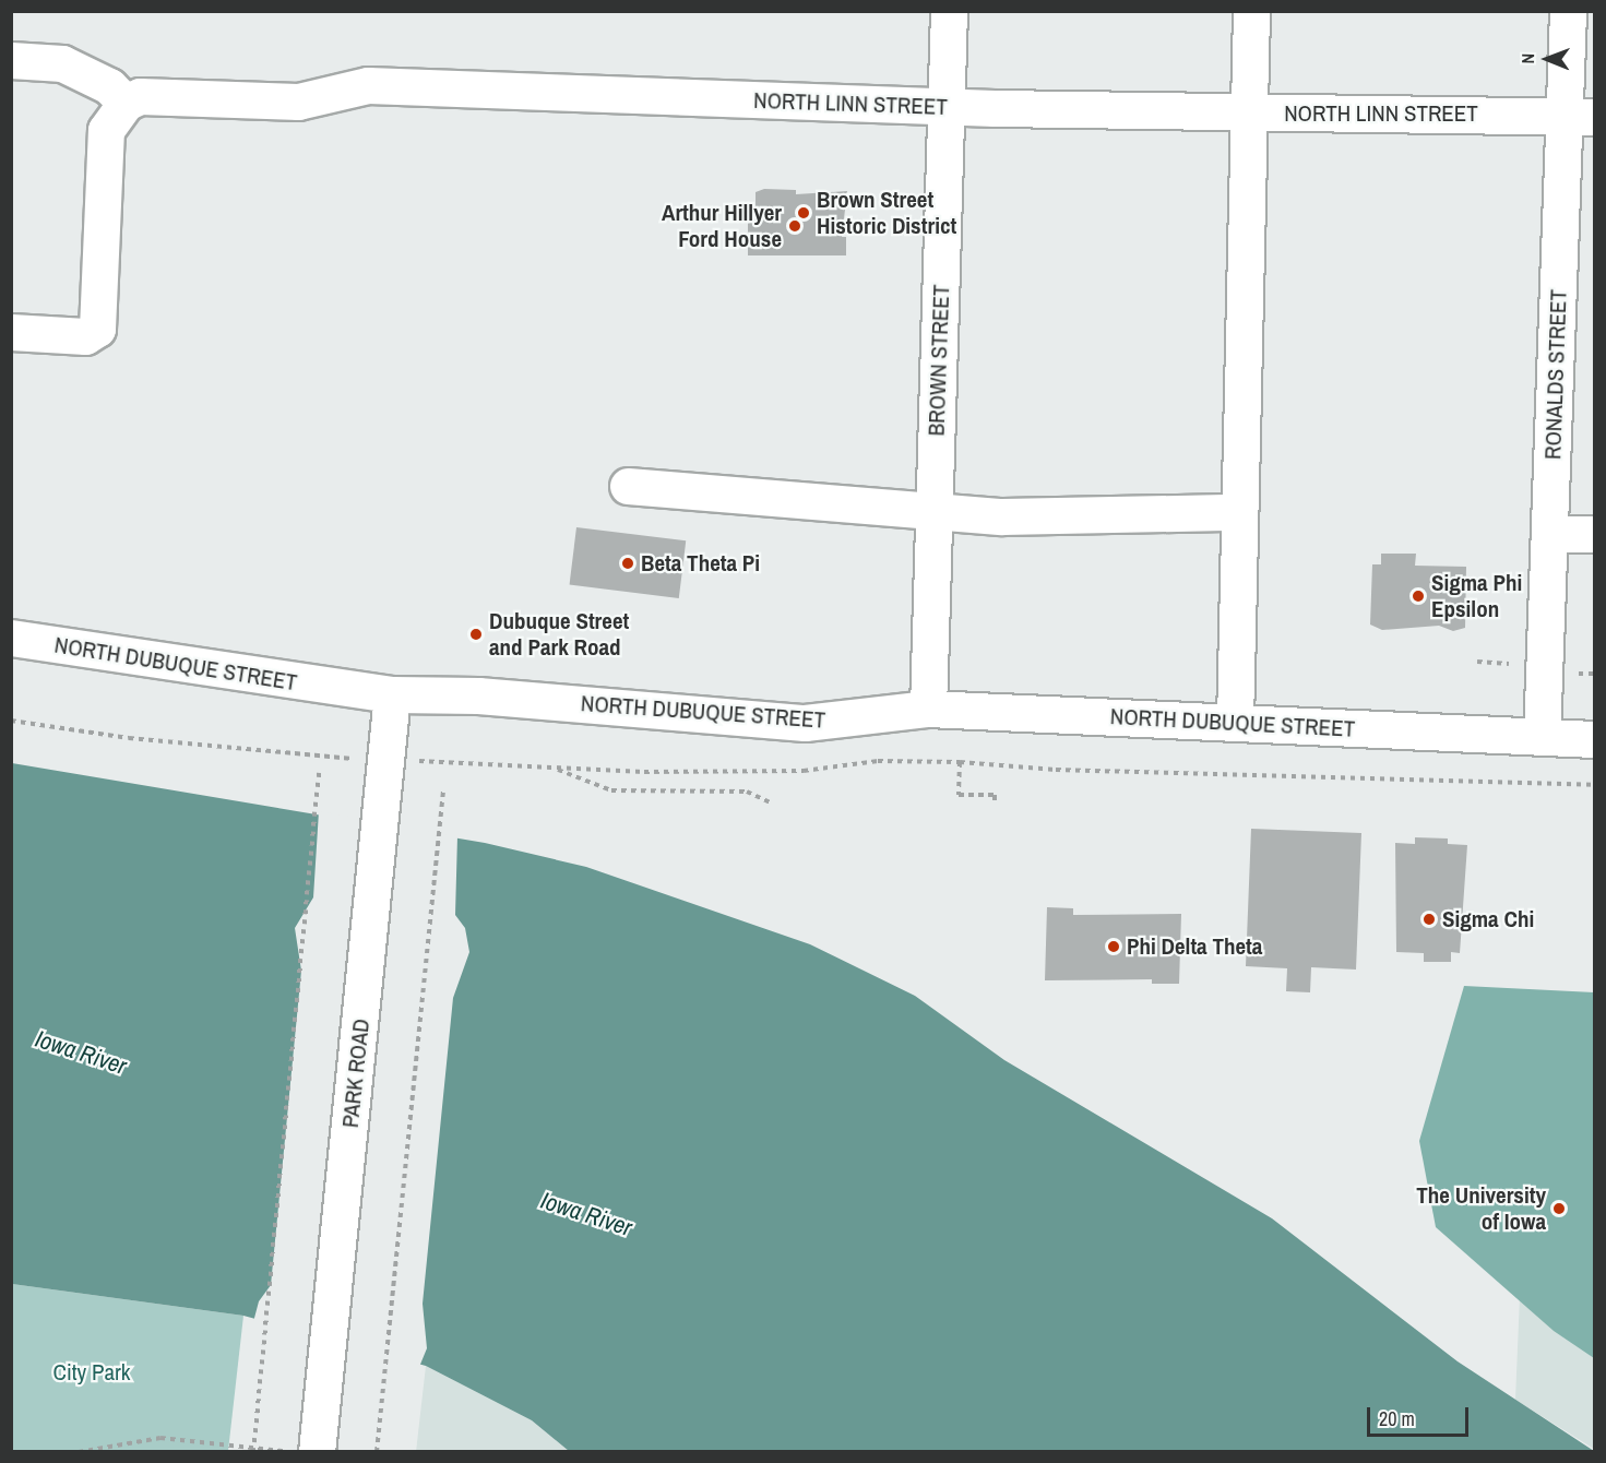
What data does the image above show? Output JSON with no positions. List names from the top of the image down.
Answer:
{
  "streets": {
    "street": [
      "NORTH LINN STREET",
      "BROWN STREET",
      "RONALDS STREET",
      "NORTH DUBUQUE STREET",
      "PARK ROAD"
    ]
  },
  "crossings": [
    ["NORTH LINN STREET", "BROWN STREET"],
    ["NORTH LINN STREET", "RONALDS STREET"],
    ["BROWN STREET", "NORTH DUBUQUE STREET"],
    ["RONALDS STREET", "NORTH DUBUQUE STREET"],
    ["NORTH DUBUQUE STREET", "PARK ROAD"]
  ],
  "water": ["Iowa River"],
  "parks": ["City Park"],
  "places": [
    "Brown Street Historic District",
    "Arthur Hillyer Ford House",
    "Beta Theta Pi",
    "Sigma Phi Epsilon",
    "Dubuque Street and Park Road",
    "Sigma Chi",
    "Phi Delta Theta",
    "The University of Iowa"
  ],
  "scale_bar": "20 m",
  "north": "left"
}
